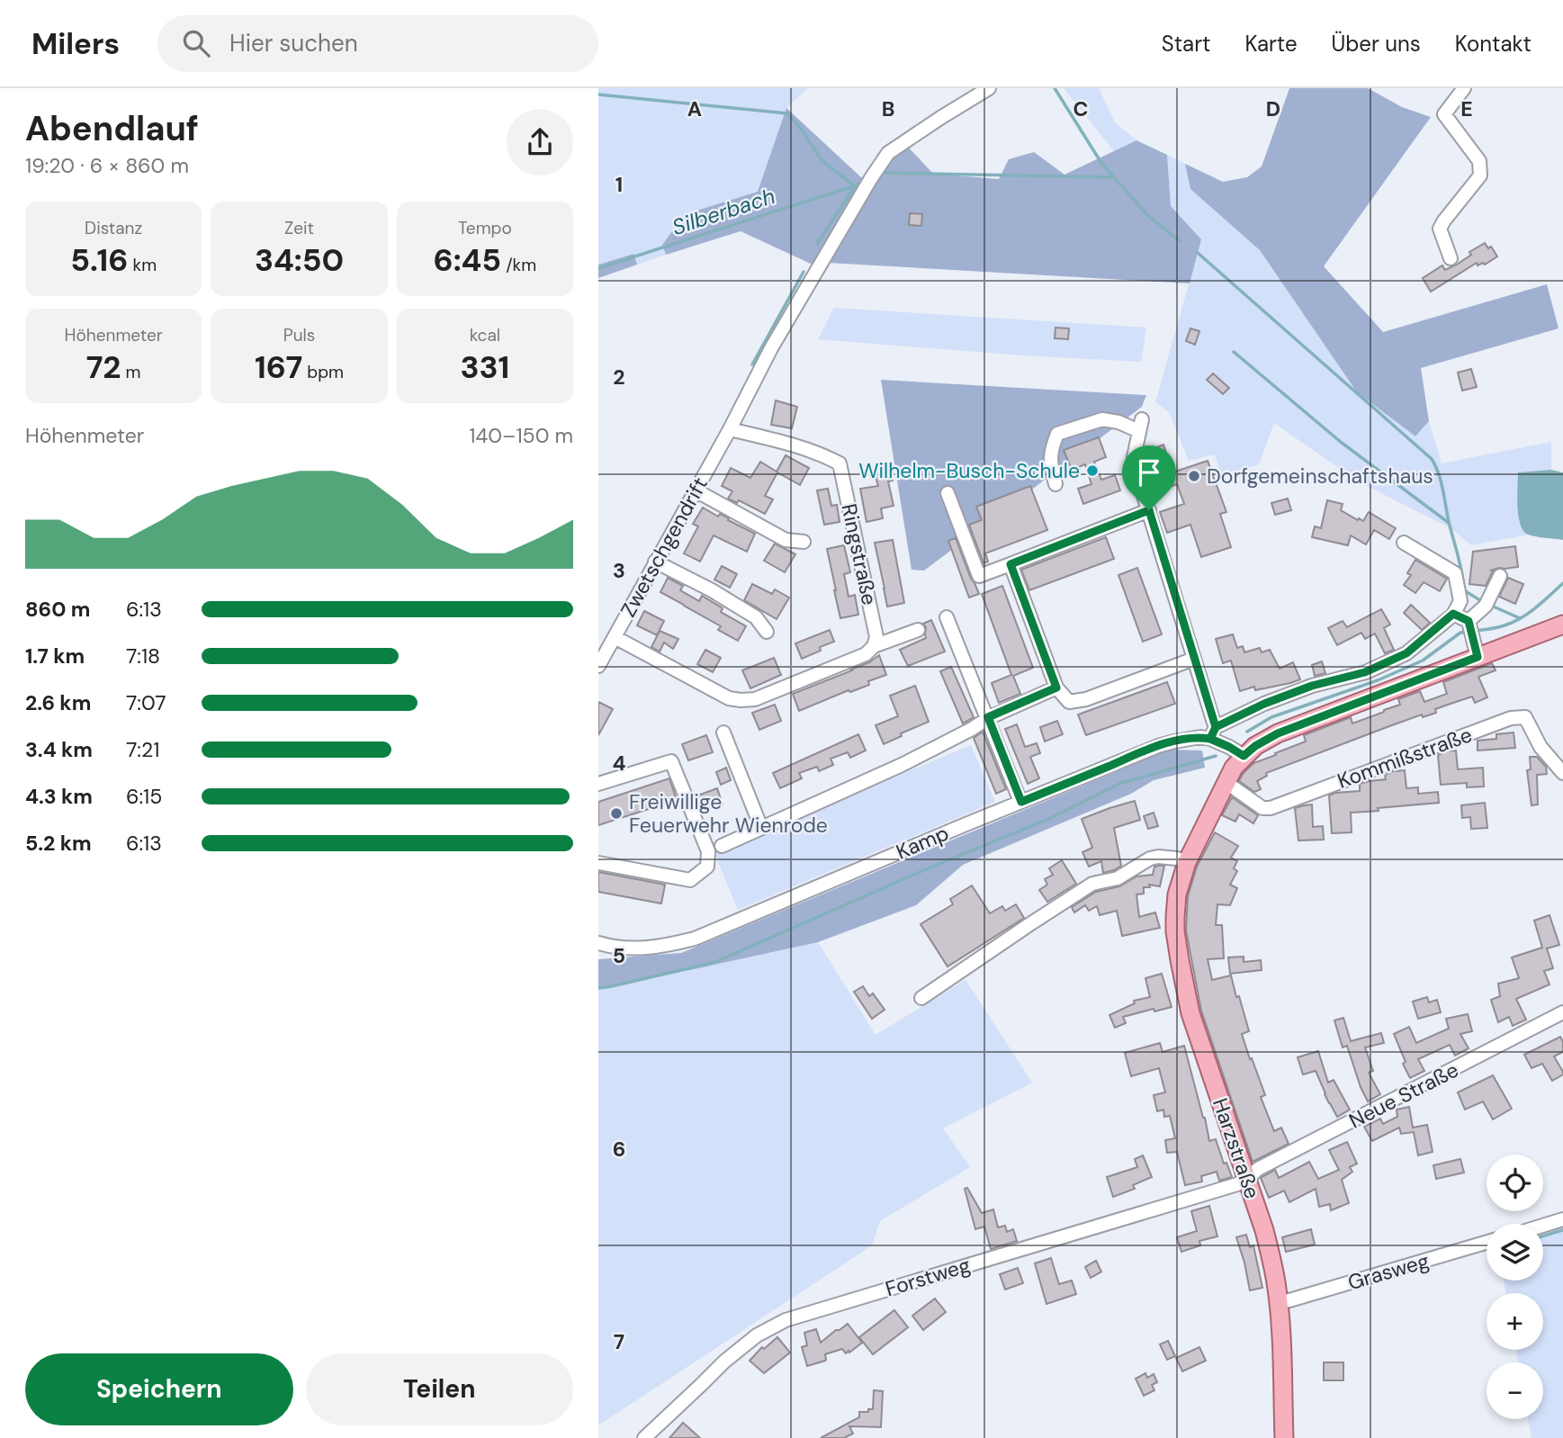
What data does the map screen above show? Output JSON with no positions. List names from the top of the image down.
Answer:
{
  "streets": {
    "main road": ["Harzstraße"],
    "street": [
      "Zwetschgendrift",
      "Ringstraße",
      "Kommißstraße",
      "Kamp",
      "Neue Straße",
      "Grasweg",
      "Forstweg"
    ]
  },
  "crossings": [
    ["Zwetschgendrift", "Ringstraße"],
    ["Kommißstraße", "Harzstraße"],
    ["Kamp", "Harzstraße"],
    ["Neue Straße", "Harzstraße"],
    ["Neue Straße", "Forstweg"],
    ["Harzstraße", "Grasweg"],
    ["Harzstraße", "Forstweg"]
  ],
  "water": ["Silberbach"],
  "places": ["Wilhelm-Busch-Schule", "Dorfgemeinschaftshaus", "Freiwillige Feuerwehr Wienrode"],
  "page": {
    "header": "Milers",
    "search": "Hier suchen",
    "nav": [
      "Start",
      "Karte",
      "Über uns",
      "Kontakt"
    ],
    "heading": ["Abendlauf", "19:20 · 6 × 860 m"],
    "stats": [
      ["Distanz", "5.16 km"],
      ["Zeit", "34:50"],
      ["Tempo", "6:45 /km"],
      ["Höhenmeter", "72 m"],
      ["Puls", "167 bpm"],
      ["kcal", "331"]
    ],
    "chart": ["Höhenmeter", "140–150 m"],
    "list": [
      {
        "name": "860 m",
        "note": "6:13"
      },
      {
        "name": "1.7 km",
        "note": "7:18"
      },
      {
        "name": "2.6 km",
        "note": "7:07"
      },
      {
        "name": "3.4 km",
        "note": "7:21"
      },
      {
        "name": "4.3 km",
        "note": "6:15"
      },
      {
        "name": "5.2 km",
        "note": "6:13"
      }
    ],
    "map_buttons": ["+", "−"],
    "buttons": ["Speichern", "Teilen"]
  },
  "grid": {
    "columns": [
      "A",
      "B",
      "C",
      "D",
      "E"
    ],
    "rows": [
      "1",
      "2",
      "3",
      "4",
      "5",
      "6",
      "7"
    ]
  }
}
